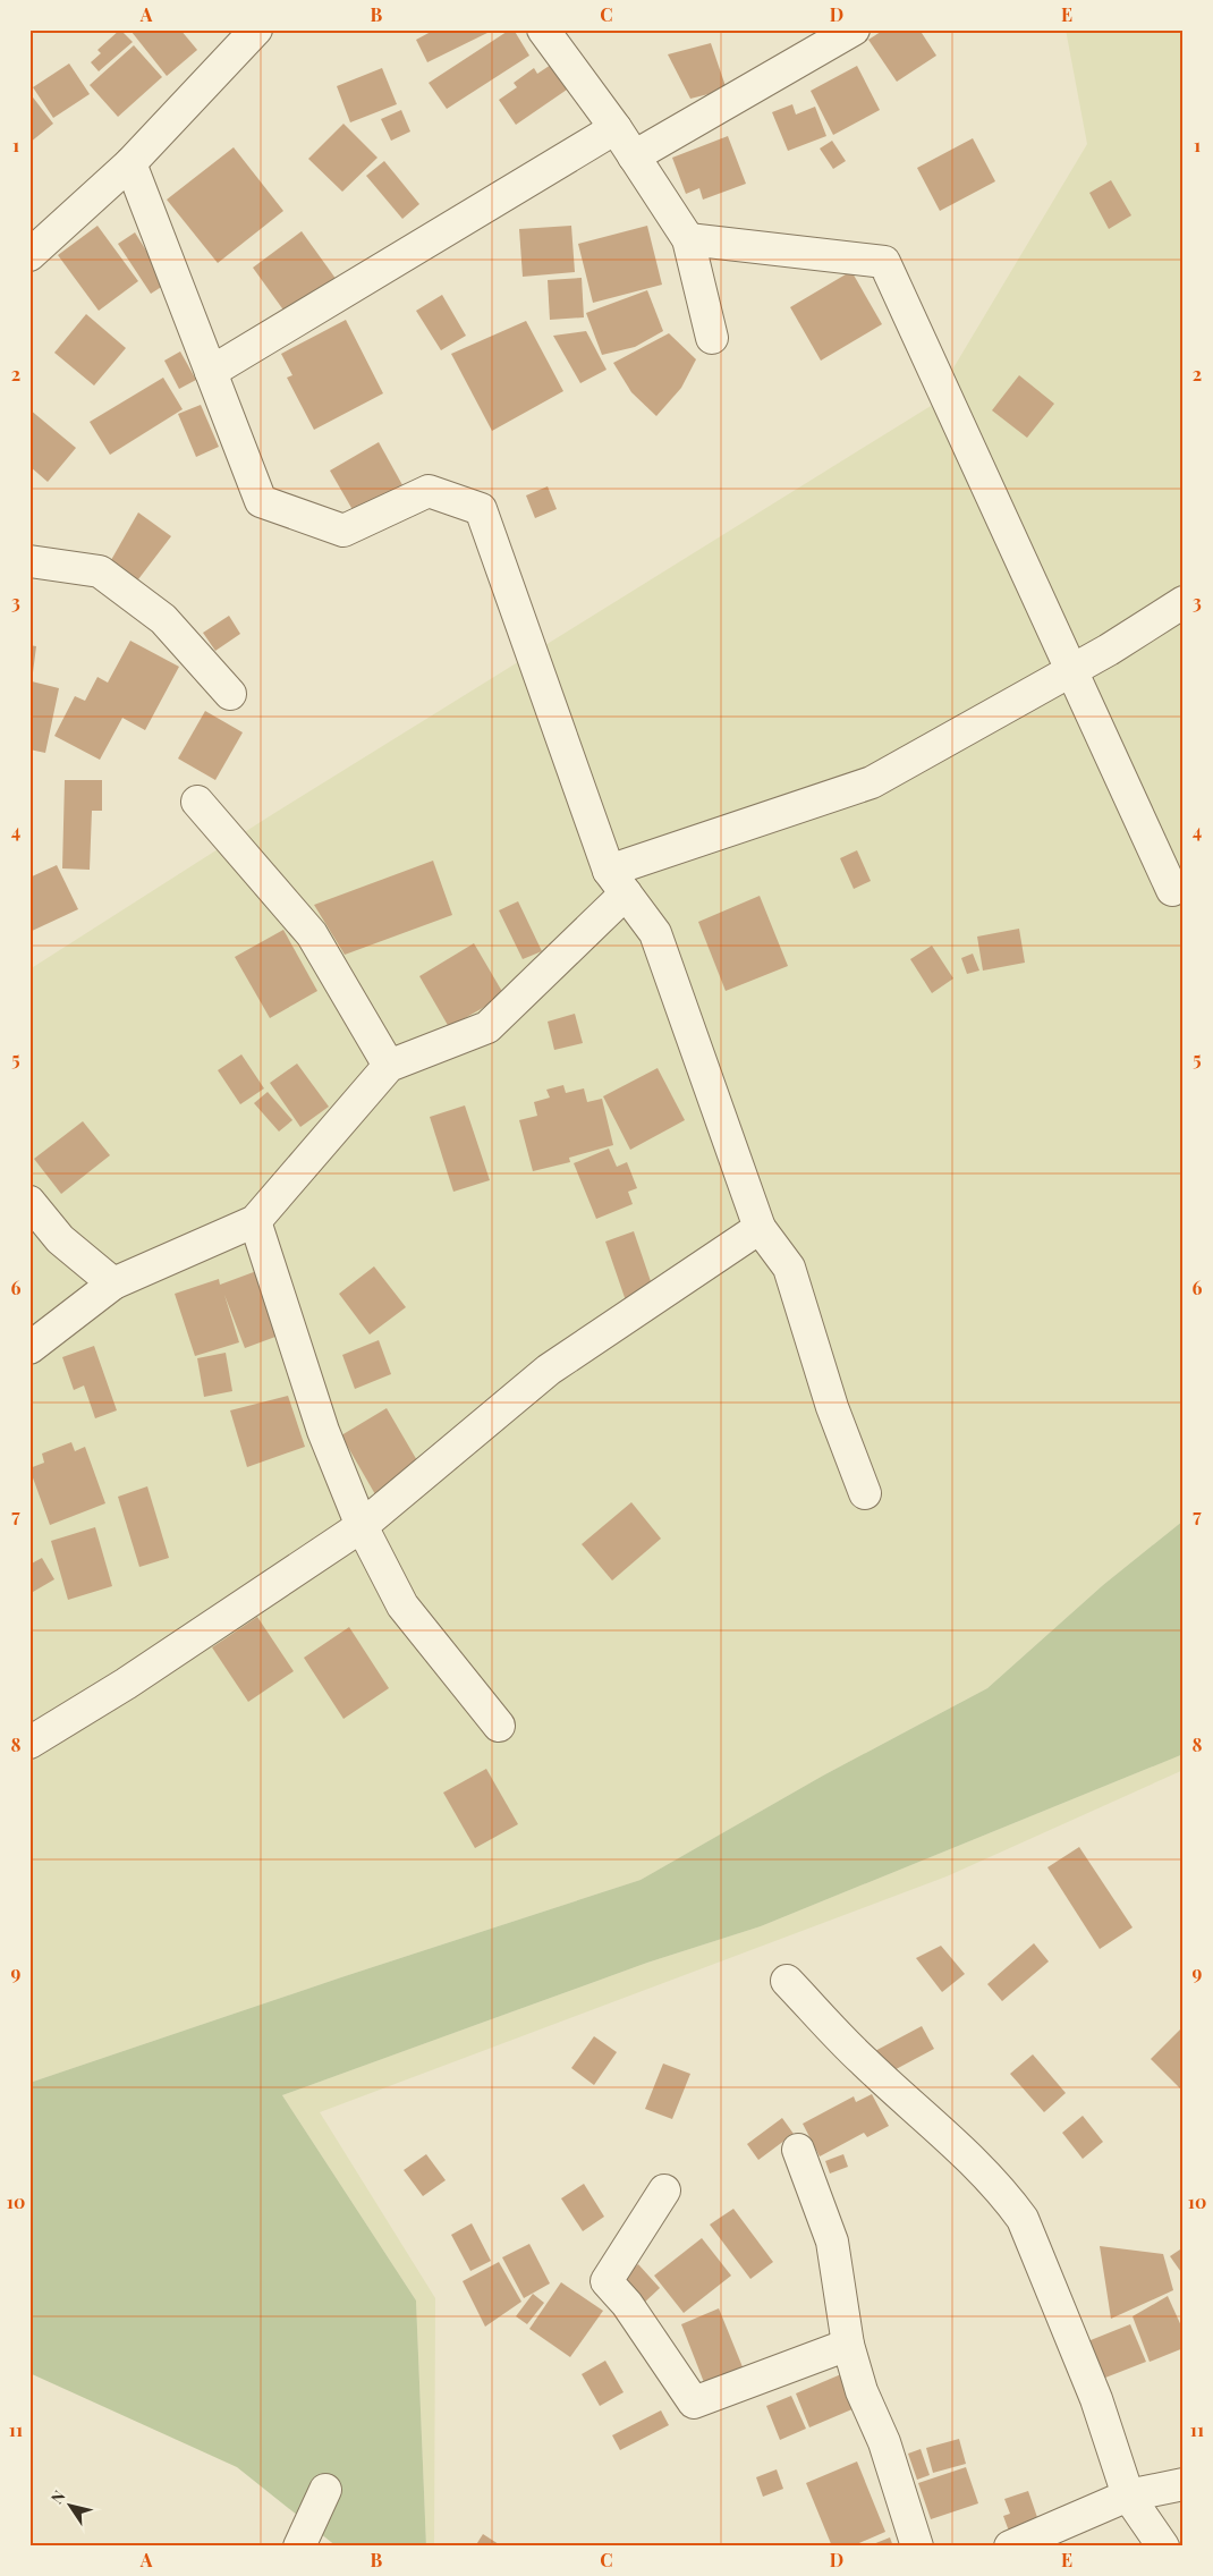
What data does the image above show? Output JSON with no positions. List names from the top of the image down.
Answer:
{
  "north": "top left",
  "grid": {
    "columns": [
      "A",
      "B",
      "C",
      "D",
      "E"
    ],
    "rows": [
      "1",
      "2",
      "3",
      "4",
      "5",
      "6",
      "7",
      "8",
      "9",
      "10",
      "11"
    ]
  }
}
